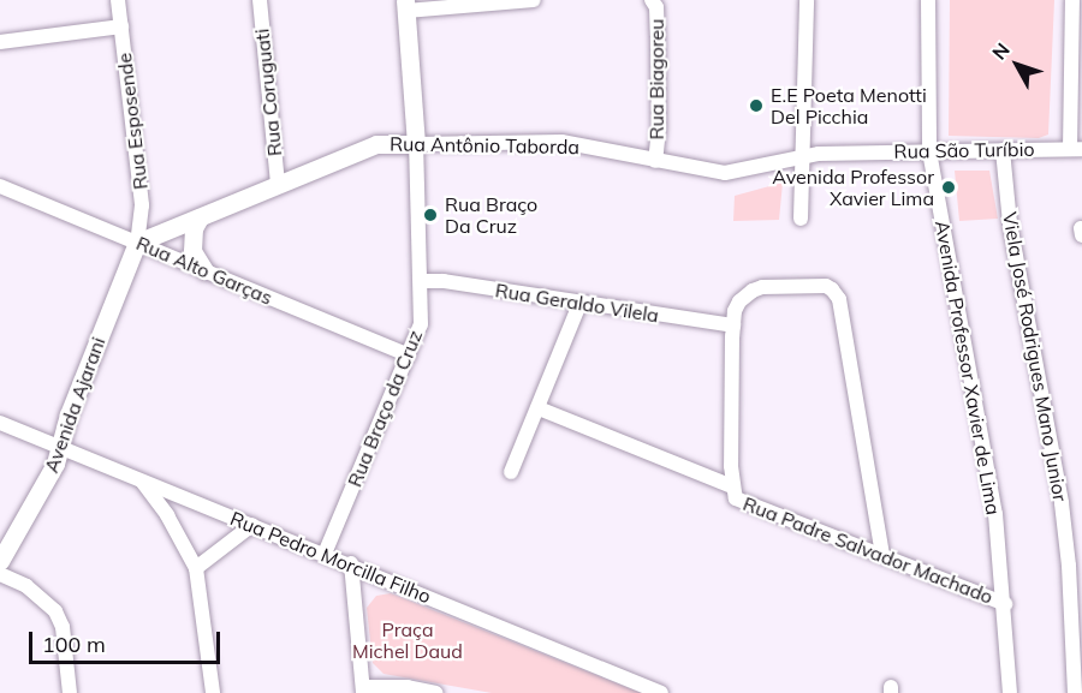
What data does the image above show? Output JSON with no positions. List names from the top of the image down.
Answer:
{
  "streets": {
    "street": [
      "Rua Biagoreu",
      "Rua Coruguati",
      "Rua Esposende",
      "Rua Antônio Taborda",
      "Rua São Turíbio",
      "Rua Alto Garças",
      "Rua Geraldo Vilela",
      "Viela José Rodrigues Mano Junior",
      "Avenida Professor Xavier de Lima",
      "Avenida Ajarani",
      "Rua Braço da Cruz",
      "Rua Padre Salvador Machado",
      "Rua Pedro Morcilla Filho"
    ]
  },
  "crossings": [
    ["Rua Biagoreu", "Rua Antônio Taborda"],
    ["Rua Coruguati", "Rua Antônio Taborda"],
    ["Rua Esposende", "Rua Antônio Taborda"],
    ["Rua Esposende", "Rua Alto Garças"],
    ["Rua Esposende", "Avenida Ajarani"],
    ["Rua Antônio Taborda", "Rua São Turíbio"],
    ["Rua Antônio Taborda", "Rua Alto Garças"],
    ["Rua Antônio Taborda", "Avenida Ajarani"],
    ["Rua Antônio Taborda", "Rua Braço da Cruz"],
    ["Rua São Turíbio", "Viela José Rodrigues Mano Junior"],
    ["Rua São Turíbio", "Avenida Professor Xavier de Lima"],
    ["Rua Alto Garças", "Avenida Ajarani"],
    ["Rua Alto Garças", "Rua Braço da Cruz"],
    ["Rua Geraldo Vilela", "Rua Braço da Cruz"],
    ["Avenida Professor Xavier de Lima", "Rua Padre Salvador Machado"],
    ["Avenida Ajarani", "Rua Pedro Morcilla Filho"],
    ["Rua Braço da Cruz", "Rua Pedro Morcilla Filho"]
  ],
  "parks": ["Praça Michel Daud"],
  "places": ["E.E Poeta Menotti Del Picchia", "Avenida Professor Xavier Lima", "Rua Braço Da Cruz"],
  "scale_bar": "100 m",
  "north": "top left"
}
